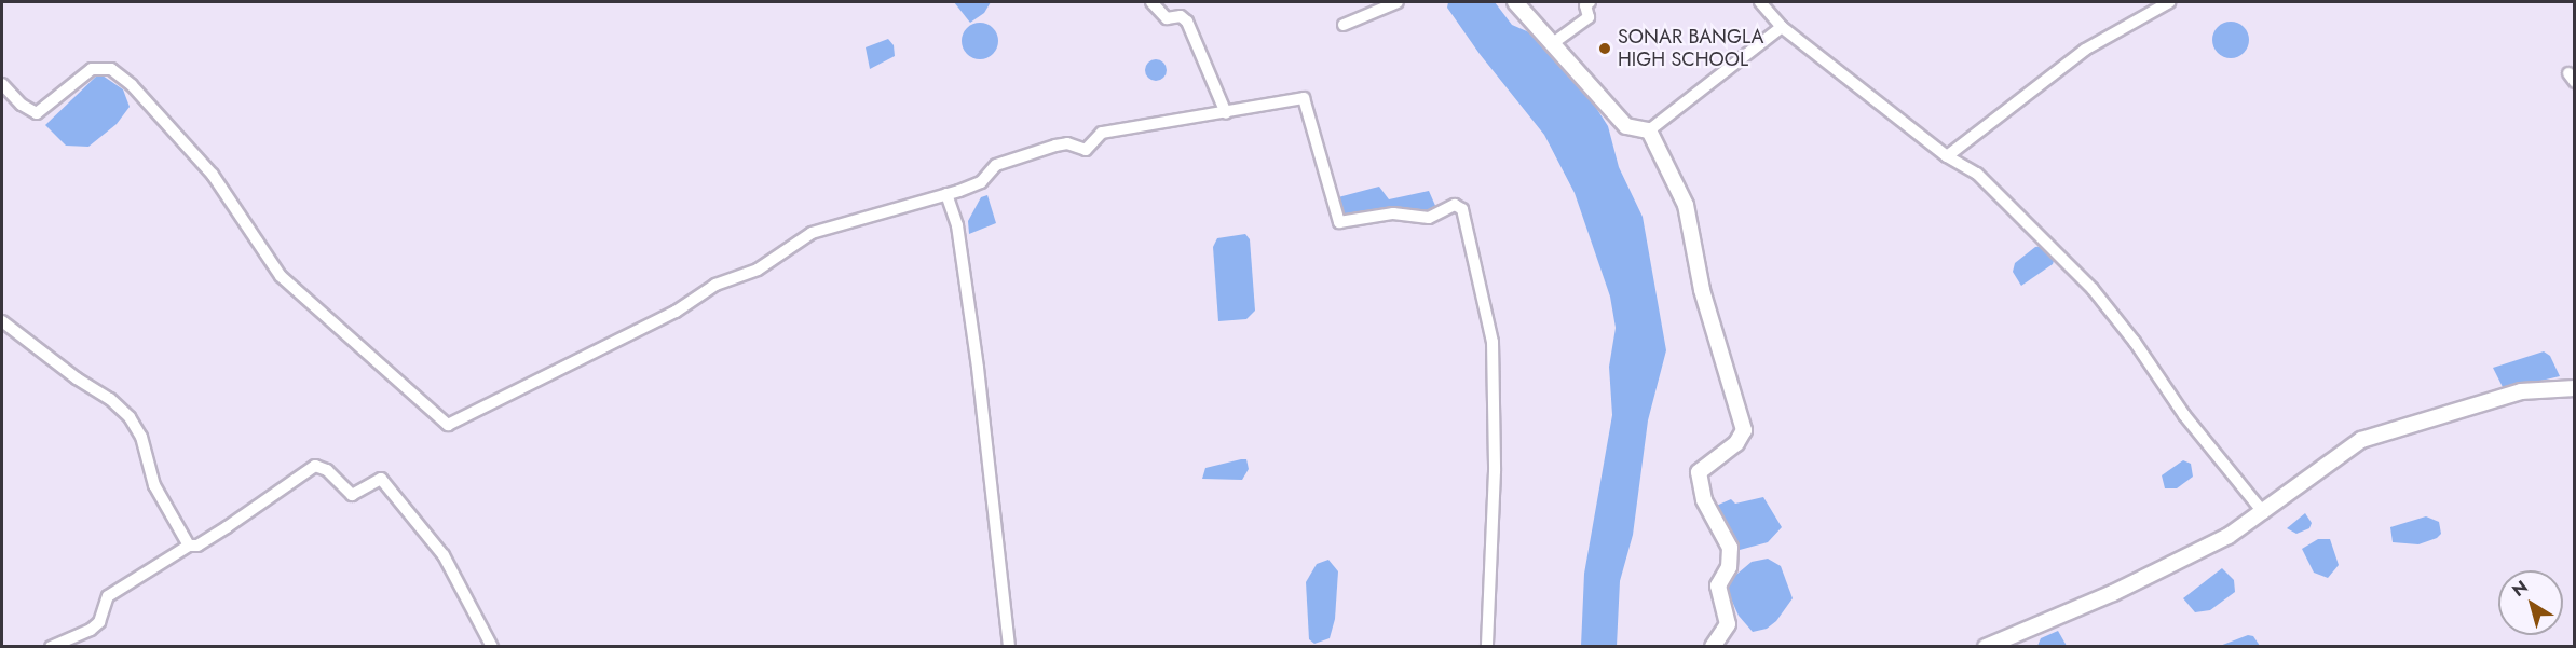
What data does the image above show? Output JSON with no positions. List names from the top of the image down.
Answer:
{
  "places": ["SONAR BANGLA HIGH SCHOOL"],
  "north": "top left"
}
